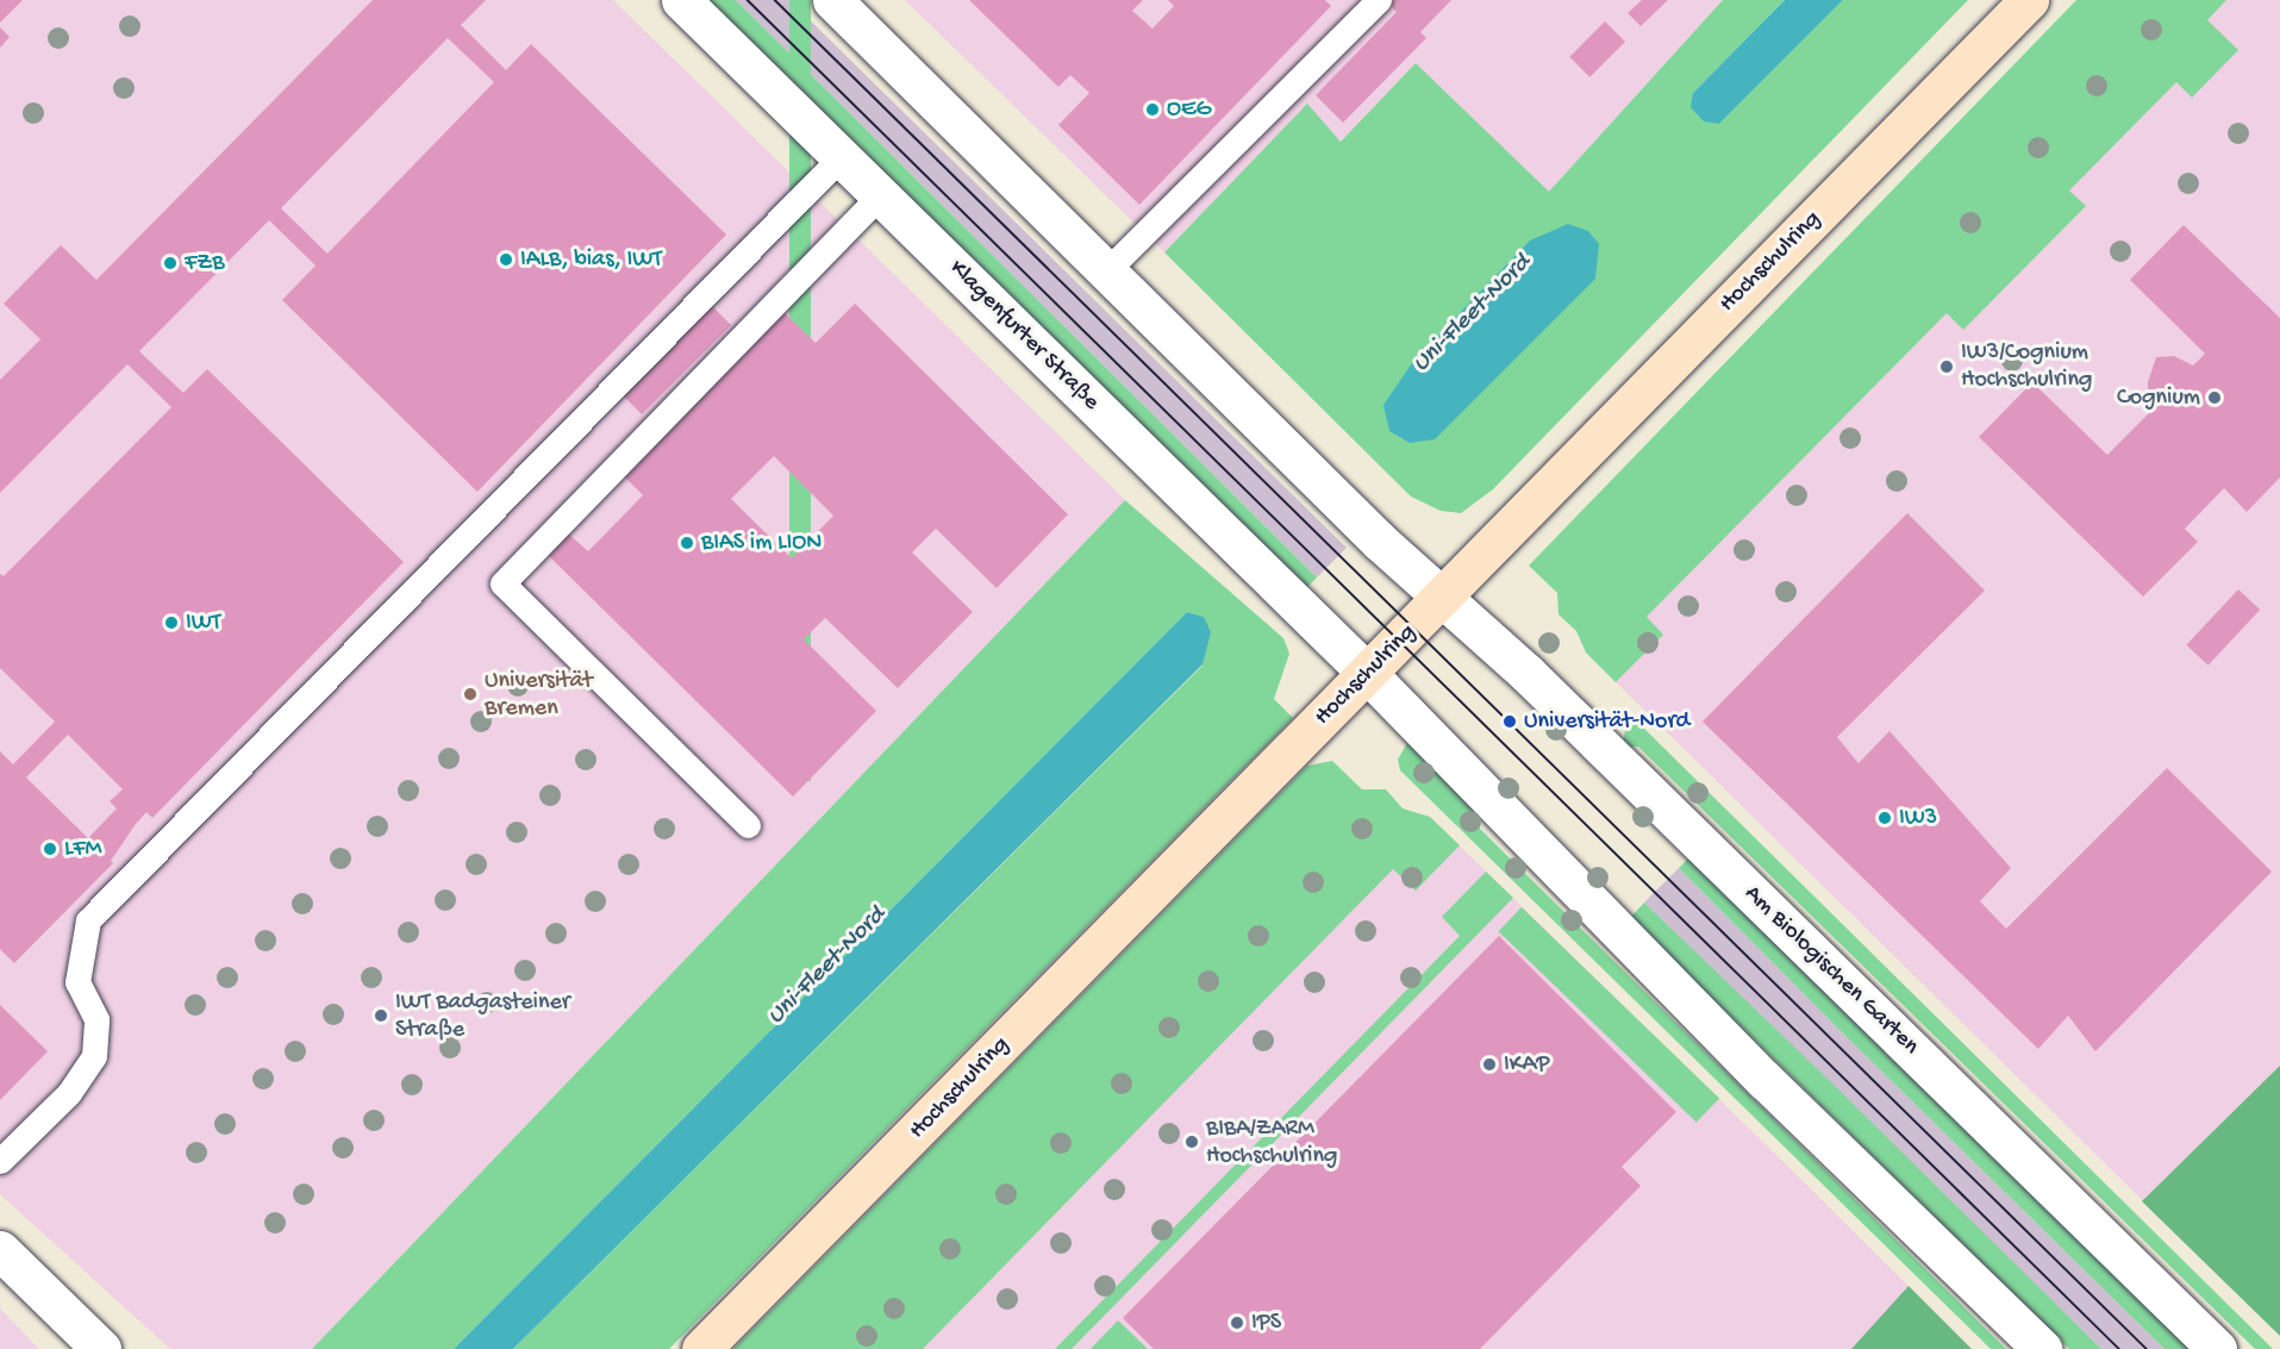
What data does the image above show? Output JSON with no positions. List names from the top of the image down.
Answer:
{
  "streets": {
    "street": ["Hochschulring", "Klagenfurter Straße", "Am Biologischen Garten"]
  },
  "crossings": [
    ["Hochschulring", "Klagenfurter Straße"],
    ["Hochschulring", "Am Biologischen Garten"]
  ],
  "water": ["Uni-Fleet-Nord"],
  "places": [
    "OEG",
    "IALB, bias, IWT",
    "FZB",
    "IW3/Cognium Hochschulring",
    "Cognium",
    "BIAS im LION",
    "IWT",
    "Universität Bremen",
    "Universität-Nord",
    "IW3",
    "LFM",
    "IWT Badgasteiner Straße",
    "IKAP",
    "BIBA/ZARM Hochschulring",
    "IPS"
  ]
}
